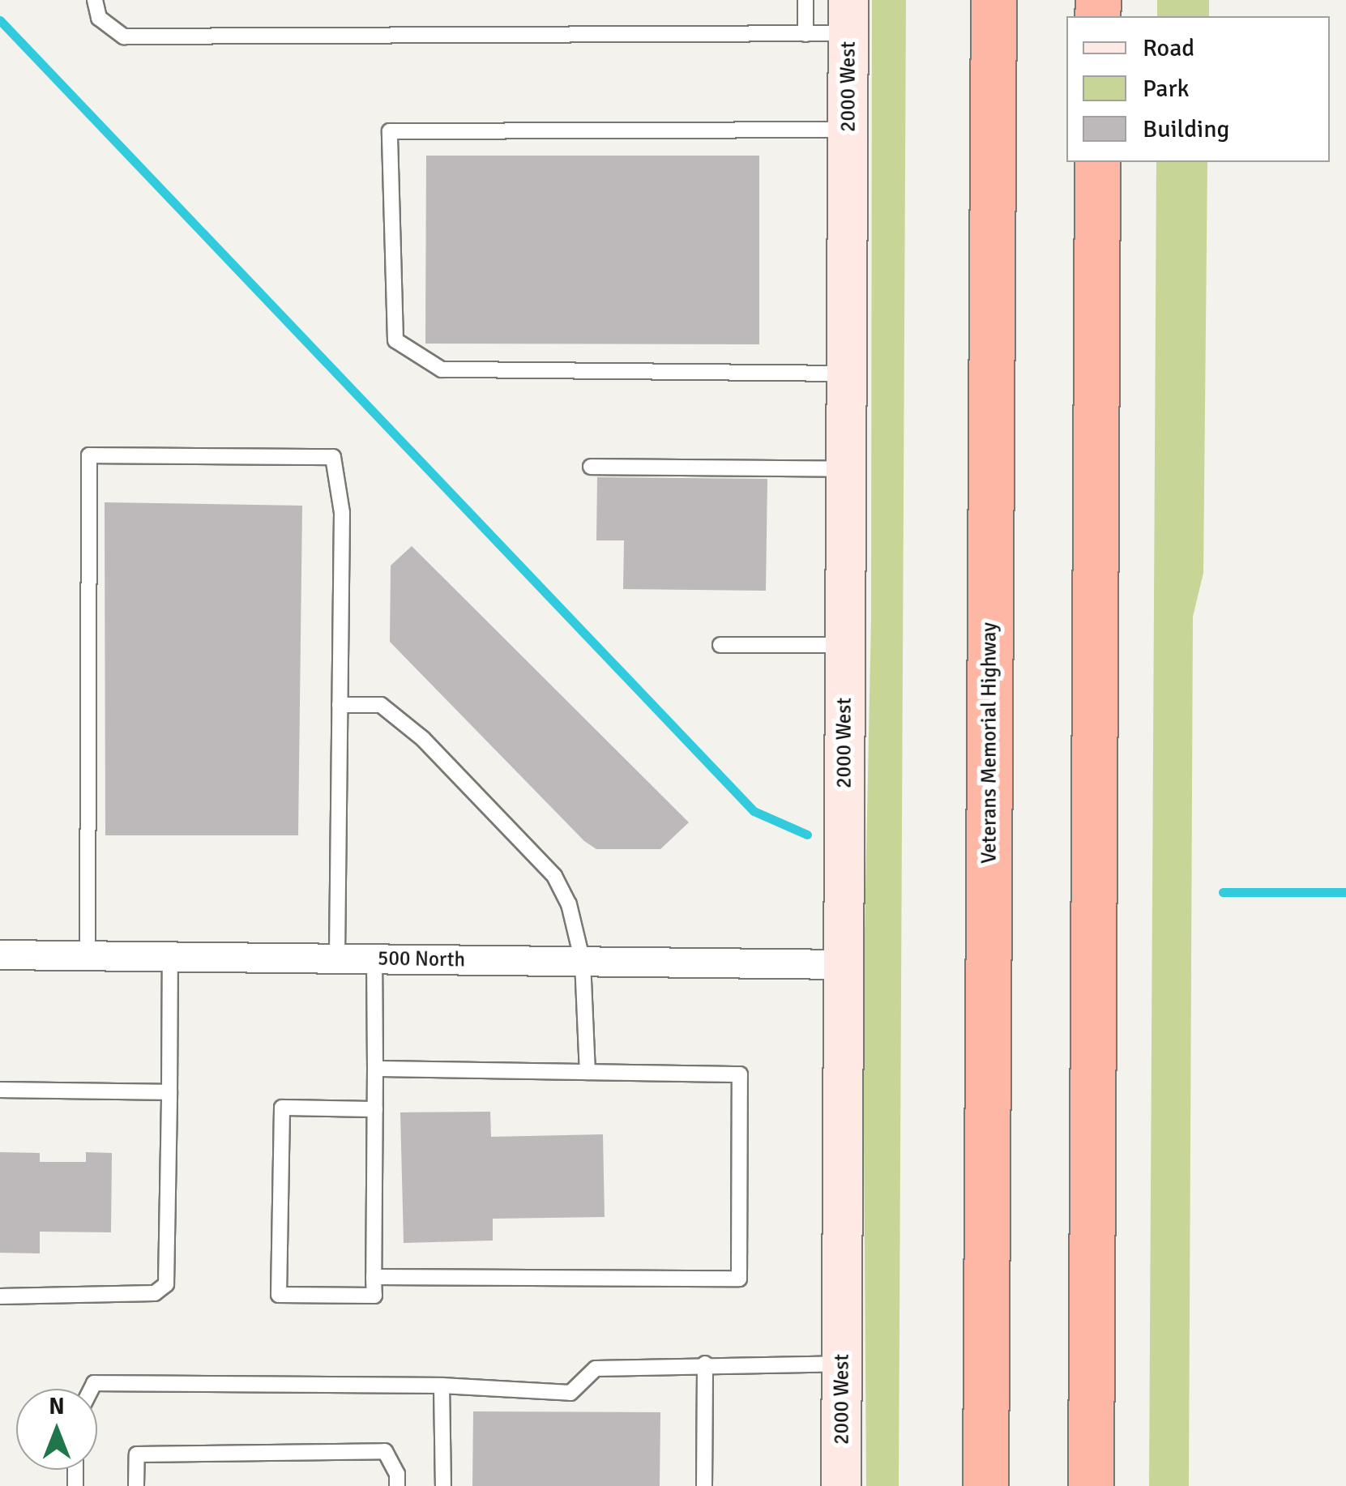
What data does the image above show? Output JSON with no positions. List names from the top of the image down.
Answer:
{
  "streets": {
    "highway": ["Veterans Memorial Highway"],
    "street": ["2000 West", "500 North"]
  },
  "crossings": [
    ["2000 West", "500 North"]
  ],
  "legend": ["Road", "Park", "Building"],
  "north": "top"
}
